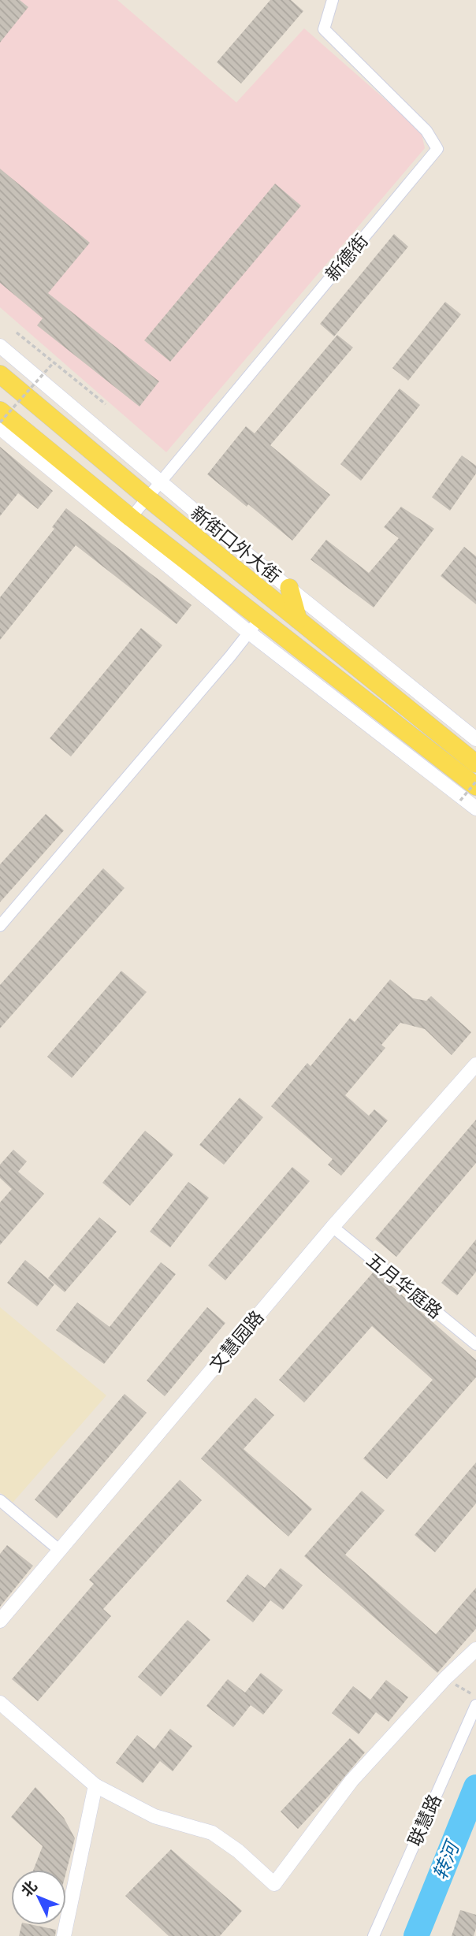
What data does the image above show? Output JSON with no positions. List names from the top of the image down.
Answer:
{
  "streets": {
    "main road": ["新街口外大街"],
    "street": [
      "新德街",
      "五月华庭路",
      "文慧园路",
      "联慧路"
    ]
  },
  "crossings": [
    ["新德街", "新街口外大街"],
    ["五月华庭路", "文慧园路"]
  ],
  "water": ["转河"],
  "north": "top left"
}
